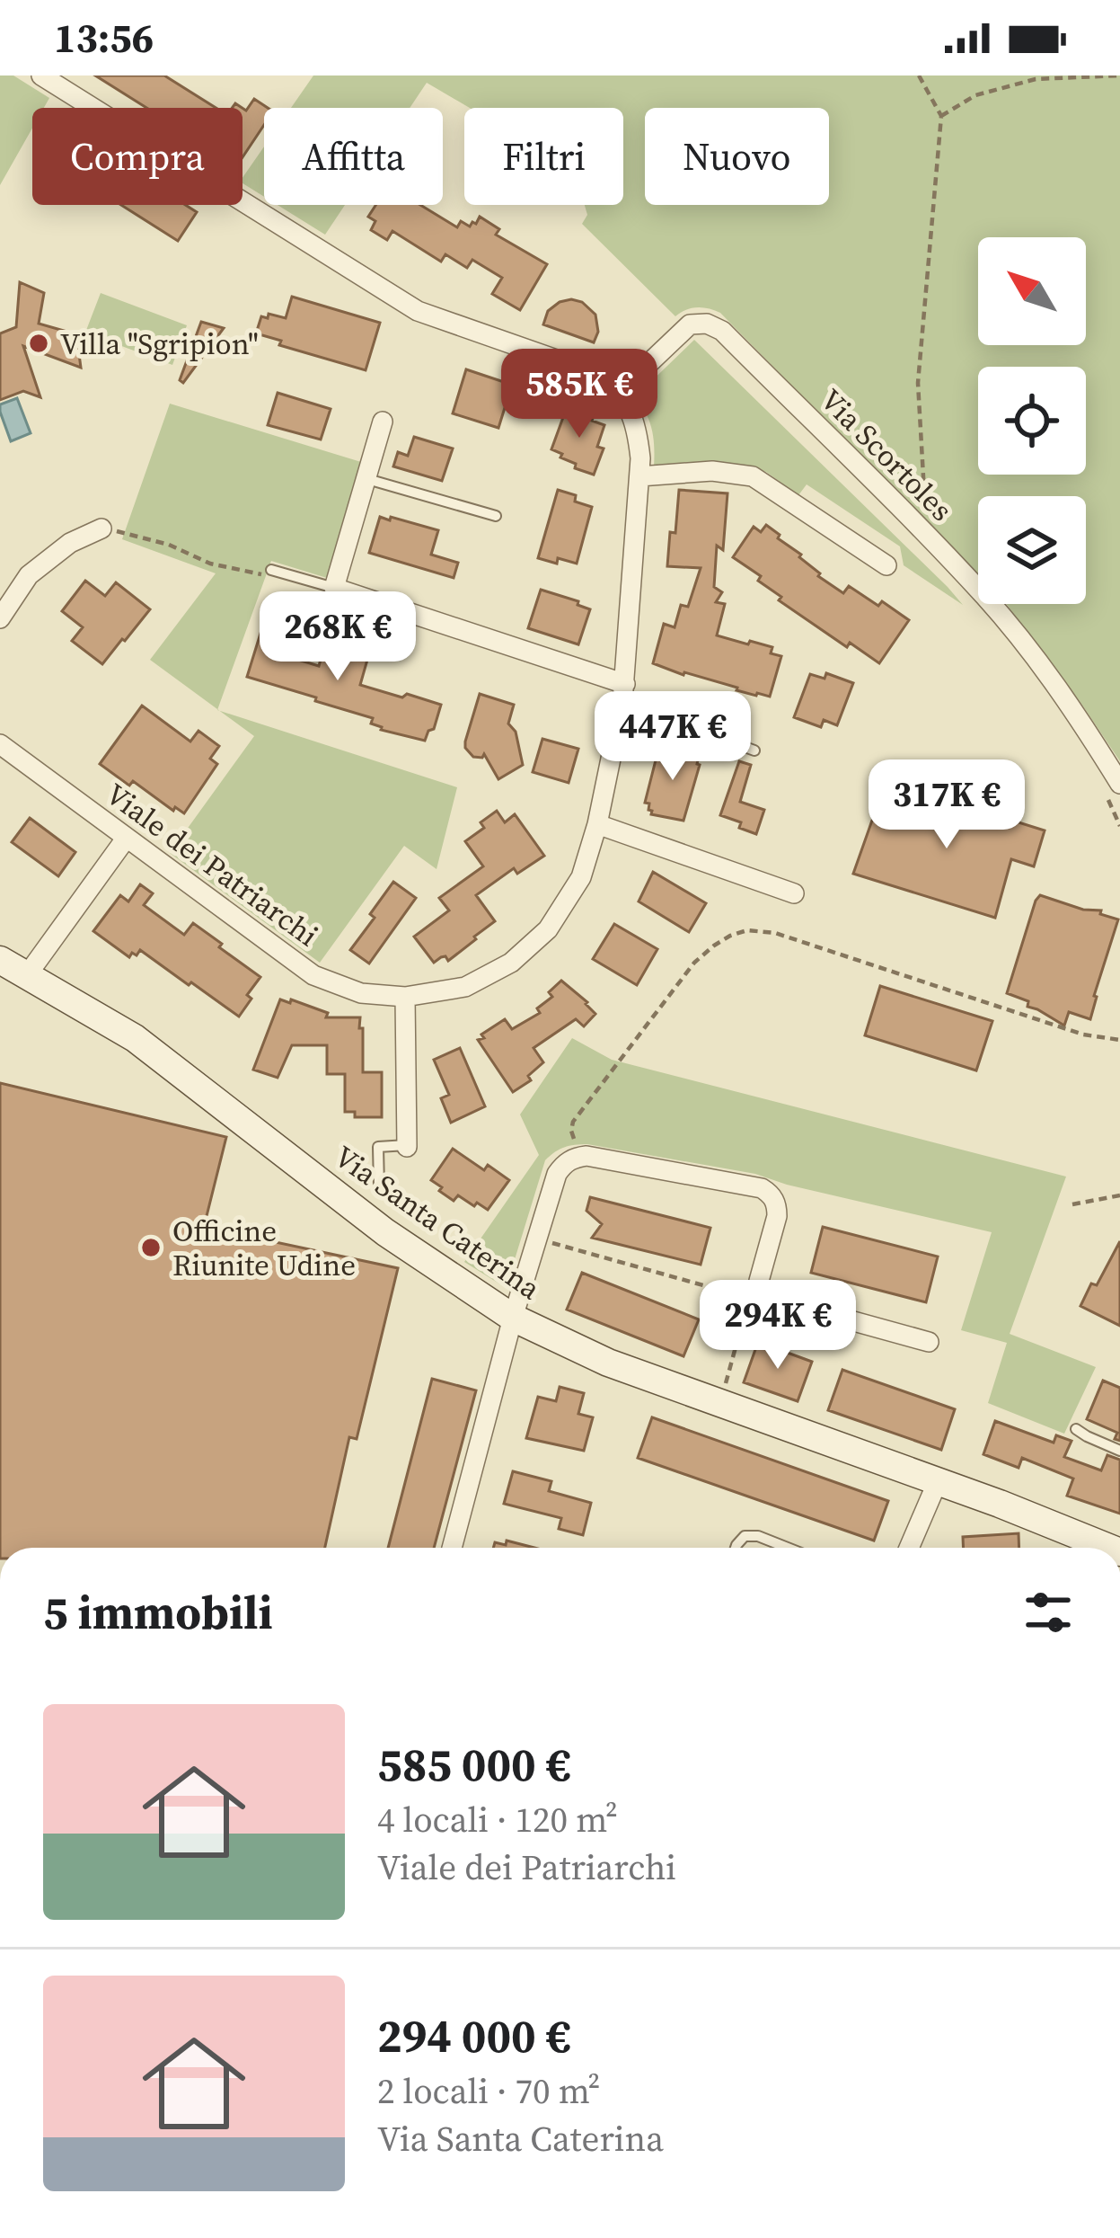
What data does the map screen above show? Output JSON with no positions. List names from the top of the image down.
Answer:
{
  "streets": {
    "street": ["Via Scortoles", "Viale dei Patriarchi", "Via Santa Caterina"]
  },
  "crossings": [
    ["Via Scortoles", "Viale dei Patriarchi"]
  ],
  "places": ["Villa \"Sgripion\"", "Officine Riunite Udine"],
  "north": "top left",
  "page": {
    "status": "13:56",
    "chip": [
      "Compra",
      "Affitta",
      "Filtri",
      "Nuovo"
    ],
    "price": [
      "585K €",
      "268K €",
      "447K €",
      "317K €",
      "294K €"
    ],
    "heading": "5 immobili",
    "list": [
      {
        "name": "585 000 €",
        "note": "4 locali · 120 m² · Viale dei Patriarchi"
      },
      {
        "name": "294 000 €",
        "note": "2 locali · 70 m² · Via Santa Caterina"
      }
    ]
  }
}
